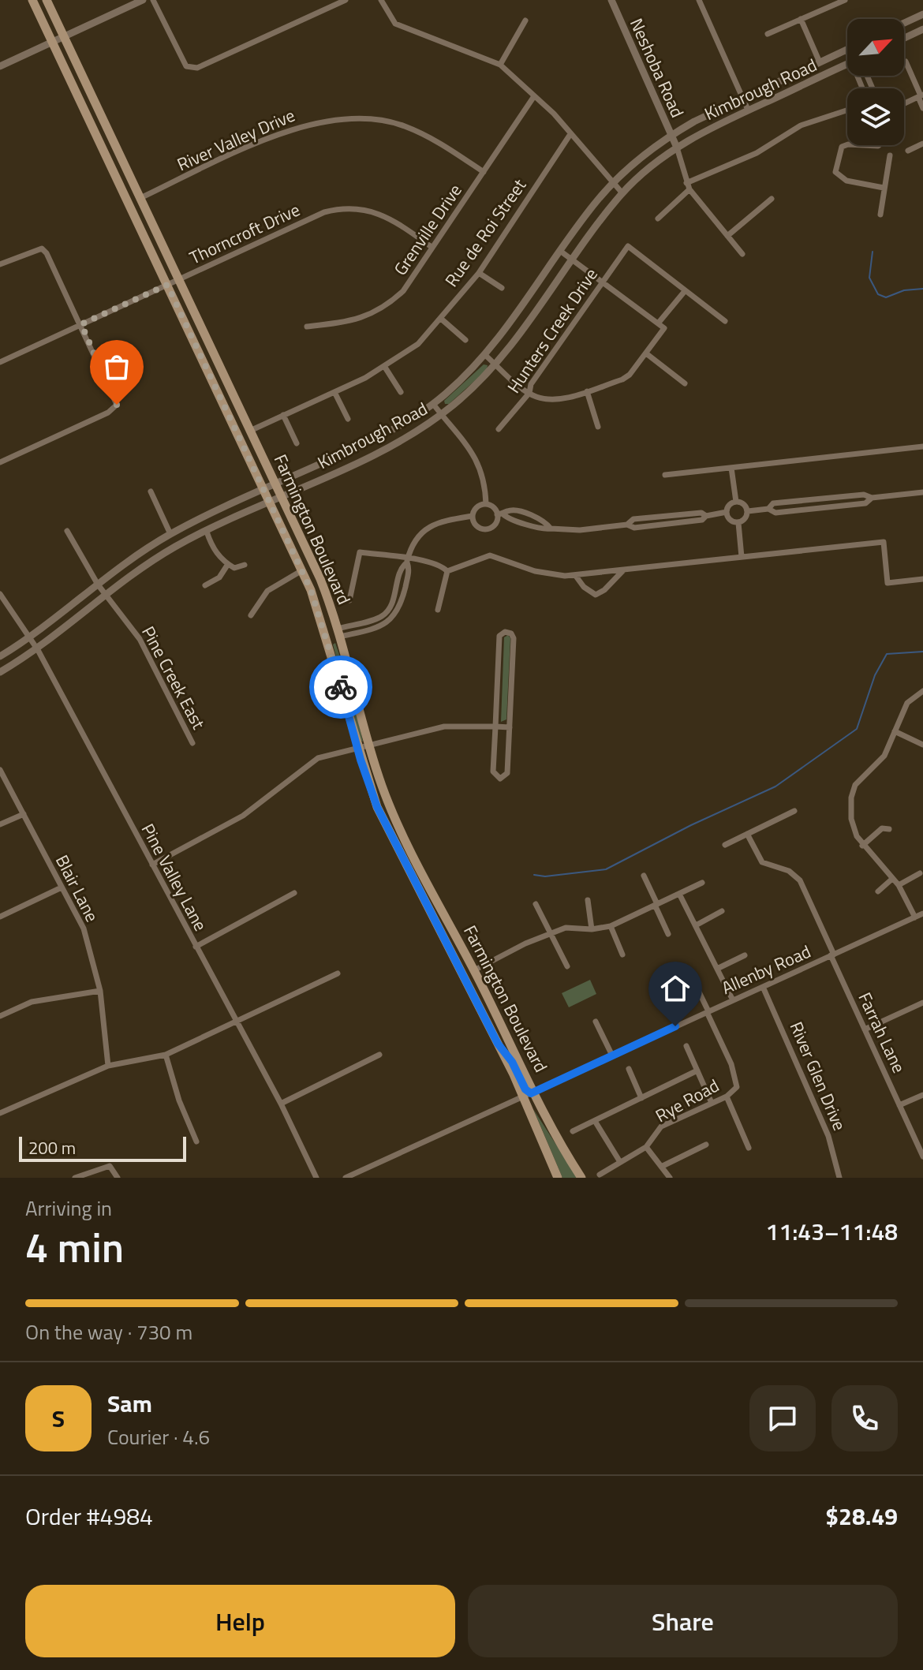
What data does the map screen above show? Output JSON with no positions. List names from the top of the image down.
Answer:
{
  "streets": {
    "main road": ["Farmington Boulevard"],
    "street": [
      "Neshoba Road",
      "Kimbrough Road",
      "River Valley Drive",
      "Grenville Drive",
      "Rue de Roi Street",
      "Thorncroft Drive",
      "Hunters Creek Drive",
      "Pine Creek East",
      "Pine Valley Lane",
      "Blair Lane",
      "Allenby Road",
      "Farrah Lane",
      "River Glen Drive",
      "Rye Road"
    ]
  },
  "crossings": [
    ["Neshoba Road", "Kimbrough Road"],
    ["Kimbrough Road", "Farmington Boulevard"],
    ["Kimbrough Road", "Pine Creek East"],
    ["Kimbrough Road", "Pine Valley Lane"],
    ["River Valley Drive", "Grenville Drive"],
    ["River Valley Drive", "Farmington Boulevard"],
    ["Grenville Drive", "Thorncroft Drive"],
    ["Rue de Roi Street", "Farmington Boulevard"],
    ["Thorncroft Drive", "Farmington Boulevard"],
    ["Farmington Boulevard", "Allenby Road"],
    ["Allenby Road", "Farrah Lane"],
    ["Allenby Road", "River Glen Drive"],
    ["Allenby Road", "Rye Road"]
  ],
  "scale_bar": "200 m",
  "north": "top right",
  "page": {
    "scale": "200 m",
    "heading": ["4 min", "Arriving in", "11:43–11:48"],
    "panel": [
      "Sam",
      "Courier · 4.6",
      "Order #4984",
      "$28.49"
    ],
    "bar": "On the way · 730 m",
    "round": "S",
    "buttons": ["Help", "Share"]
  }
}
